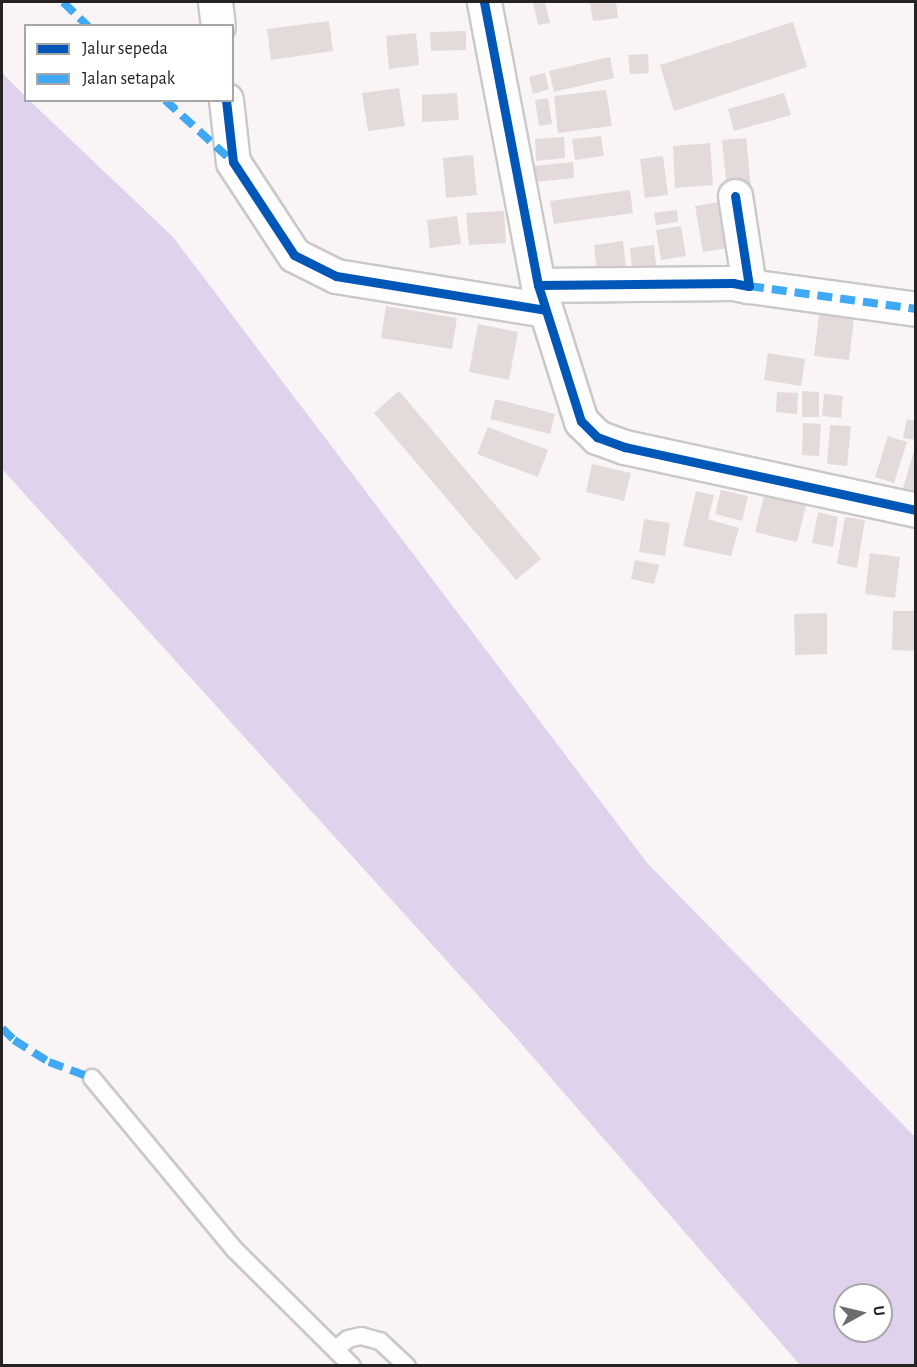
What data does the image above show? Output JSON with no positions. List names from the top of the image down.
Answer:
{
  "legend": ["Jalur sepeda", "Jalan setapak"],
  "north": "right"
}
